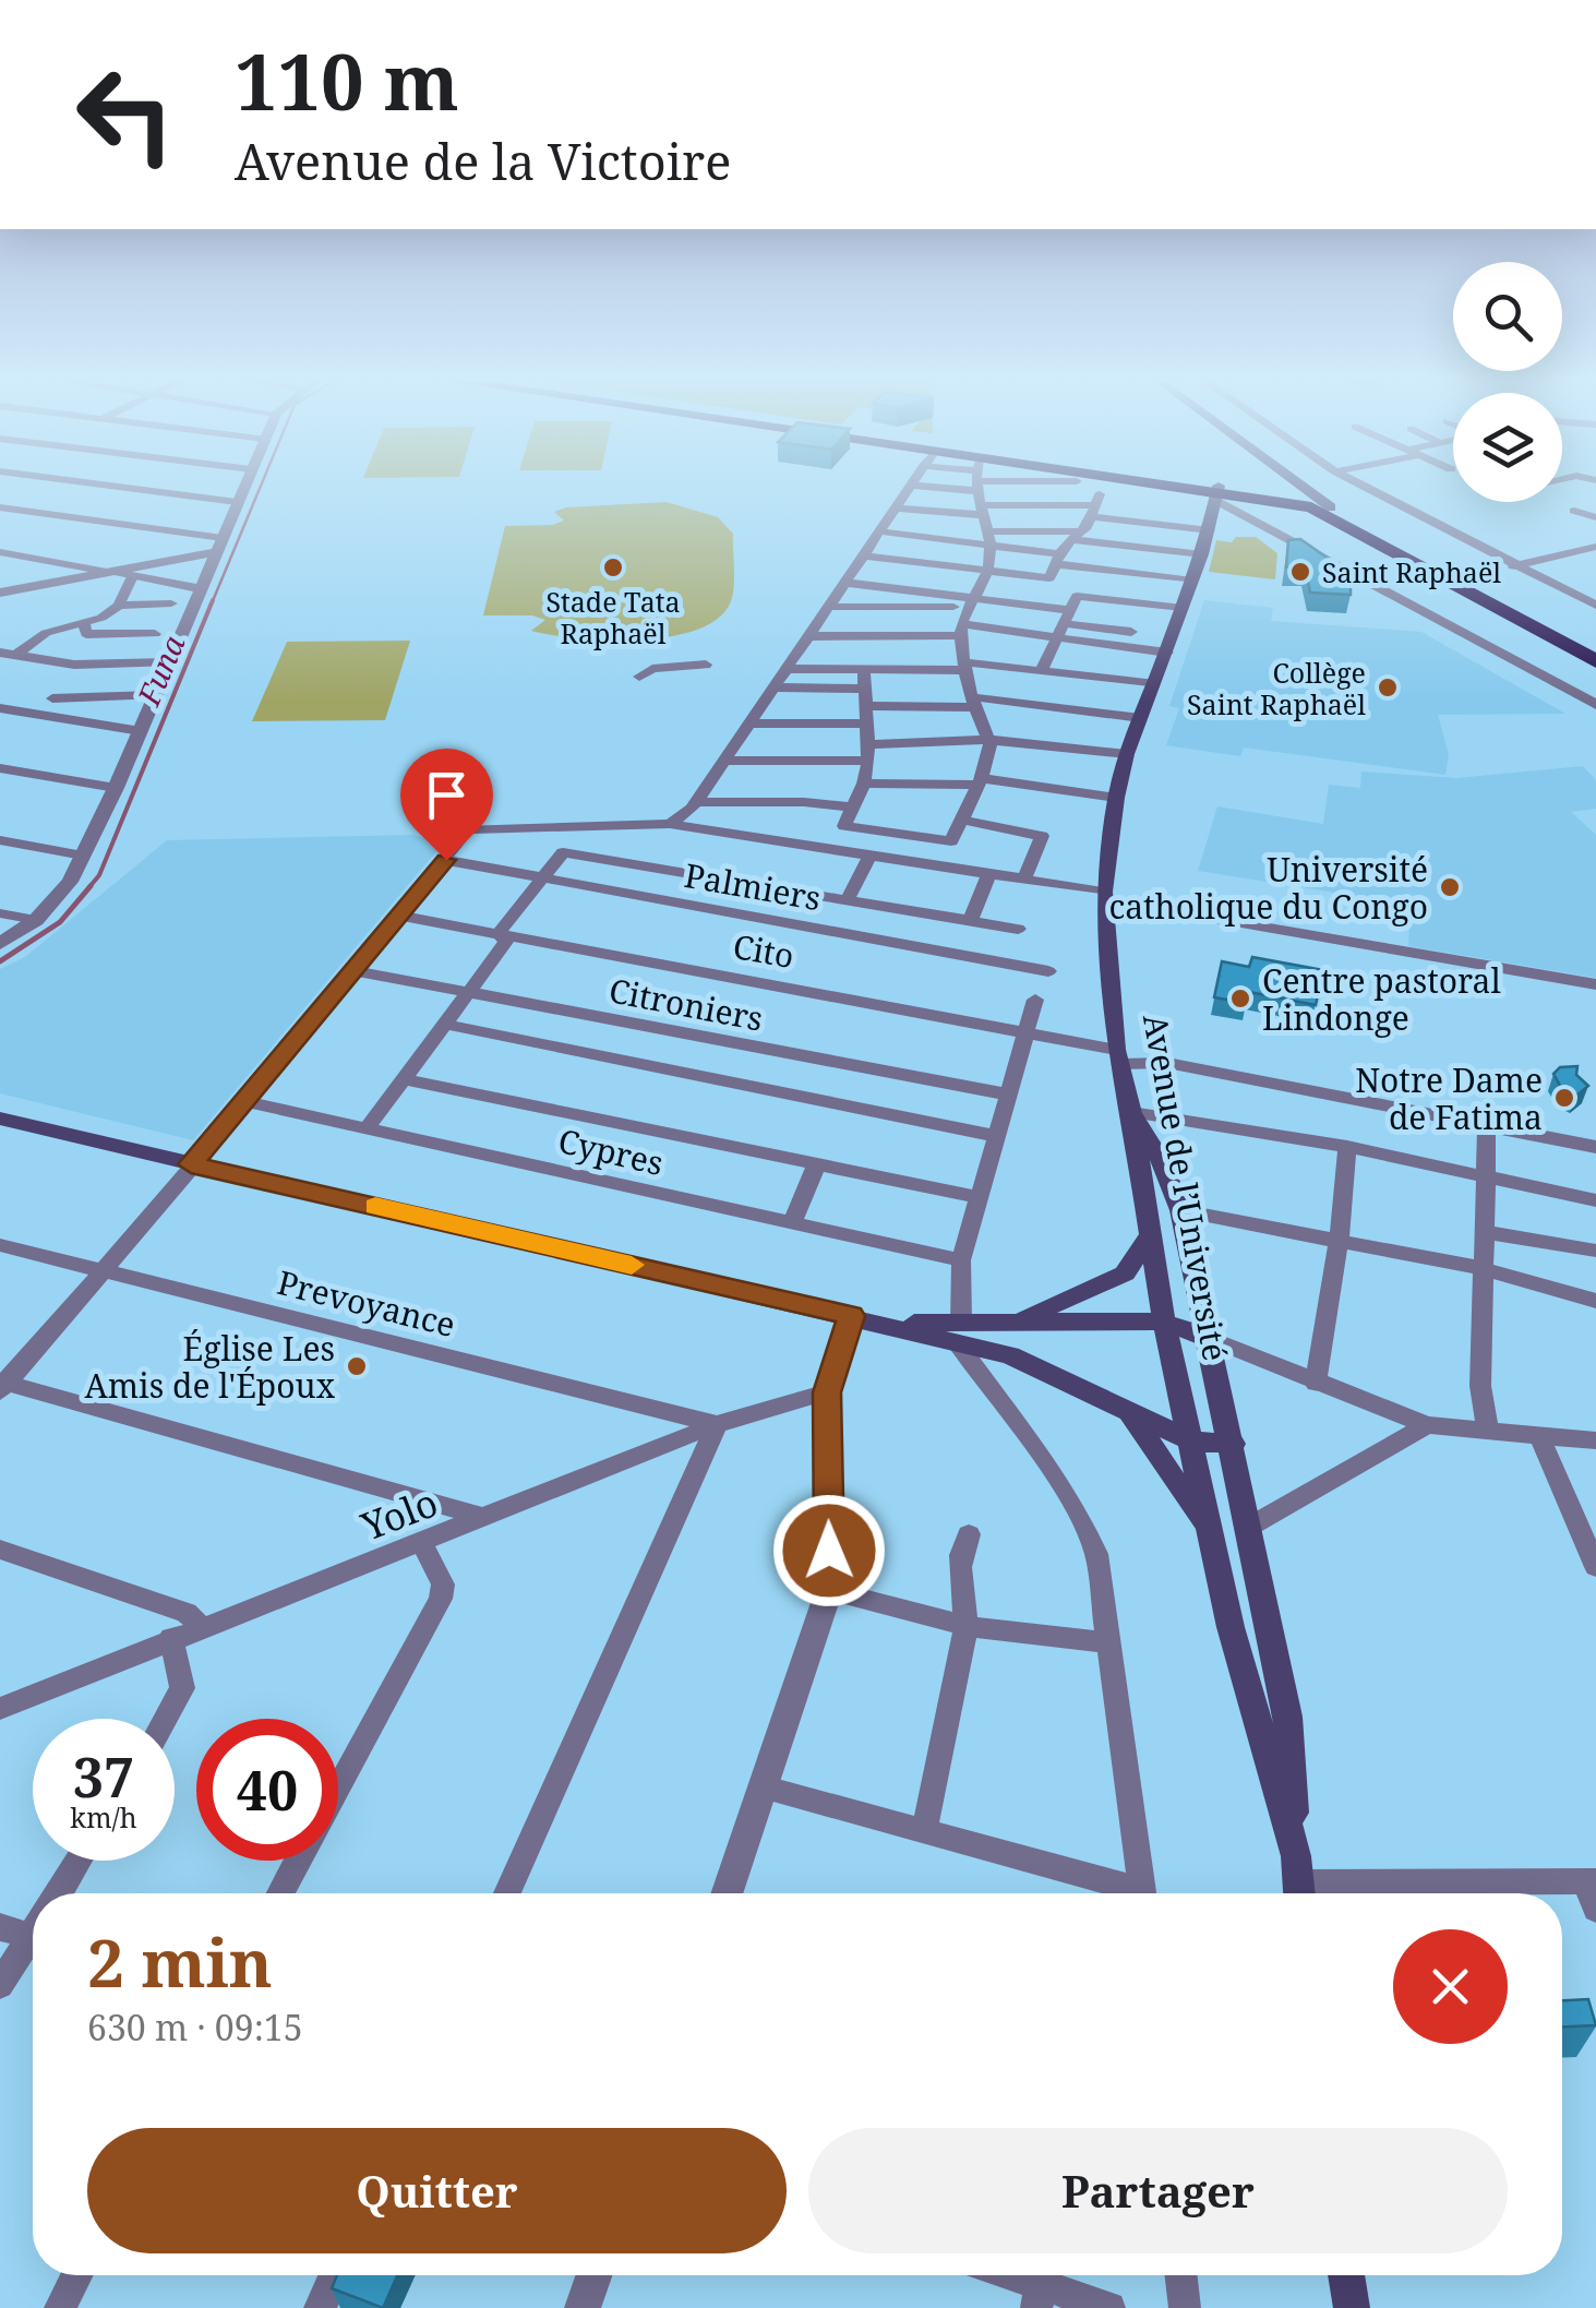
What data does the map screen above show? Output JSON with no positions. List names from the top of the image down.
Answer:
{
  "streets": {
    "main road": ["Avenue de l’Université"],
    "street": [
      "Palmiers",
      "Cito",
      "Citroniers",
      "Cypres",
      "Prevoyance",
      "Yolo"
    ]
  },
  "crossings": [
    ["Cito", "Avenue de l’Université"],
    ["Prevoyance", "Yolo"]
  ],
  "water": ["Funa"],
  "places": [
    "Stade Tata Raphaël",
    "Saint Raphaël",
    "Collège Saint Raphaël",
    "Université catholique du Congo",
    "Centre pastoral Lindonge",
    "Notre Dame de Fatima",
    "Église Les Amis de l'Époux"
  ],
  "page": {
    "turn": ["110 m", "Avenue de la Victoire"],
    "speed": "37 km/h",
    "limit": "40",
    "heading": ["2 min", "630 m · 09:15"],
    "buttons": ["Quitter", "Partager"]
  }
}
